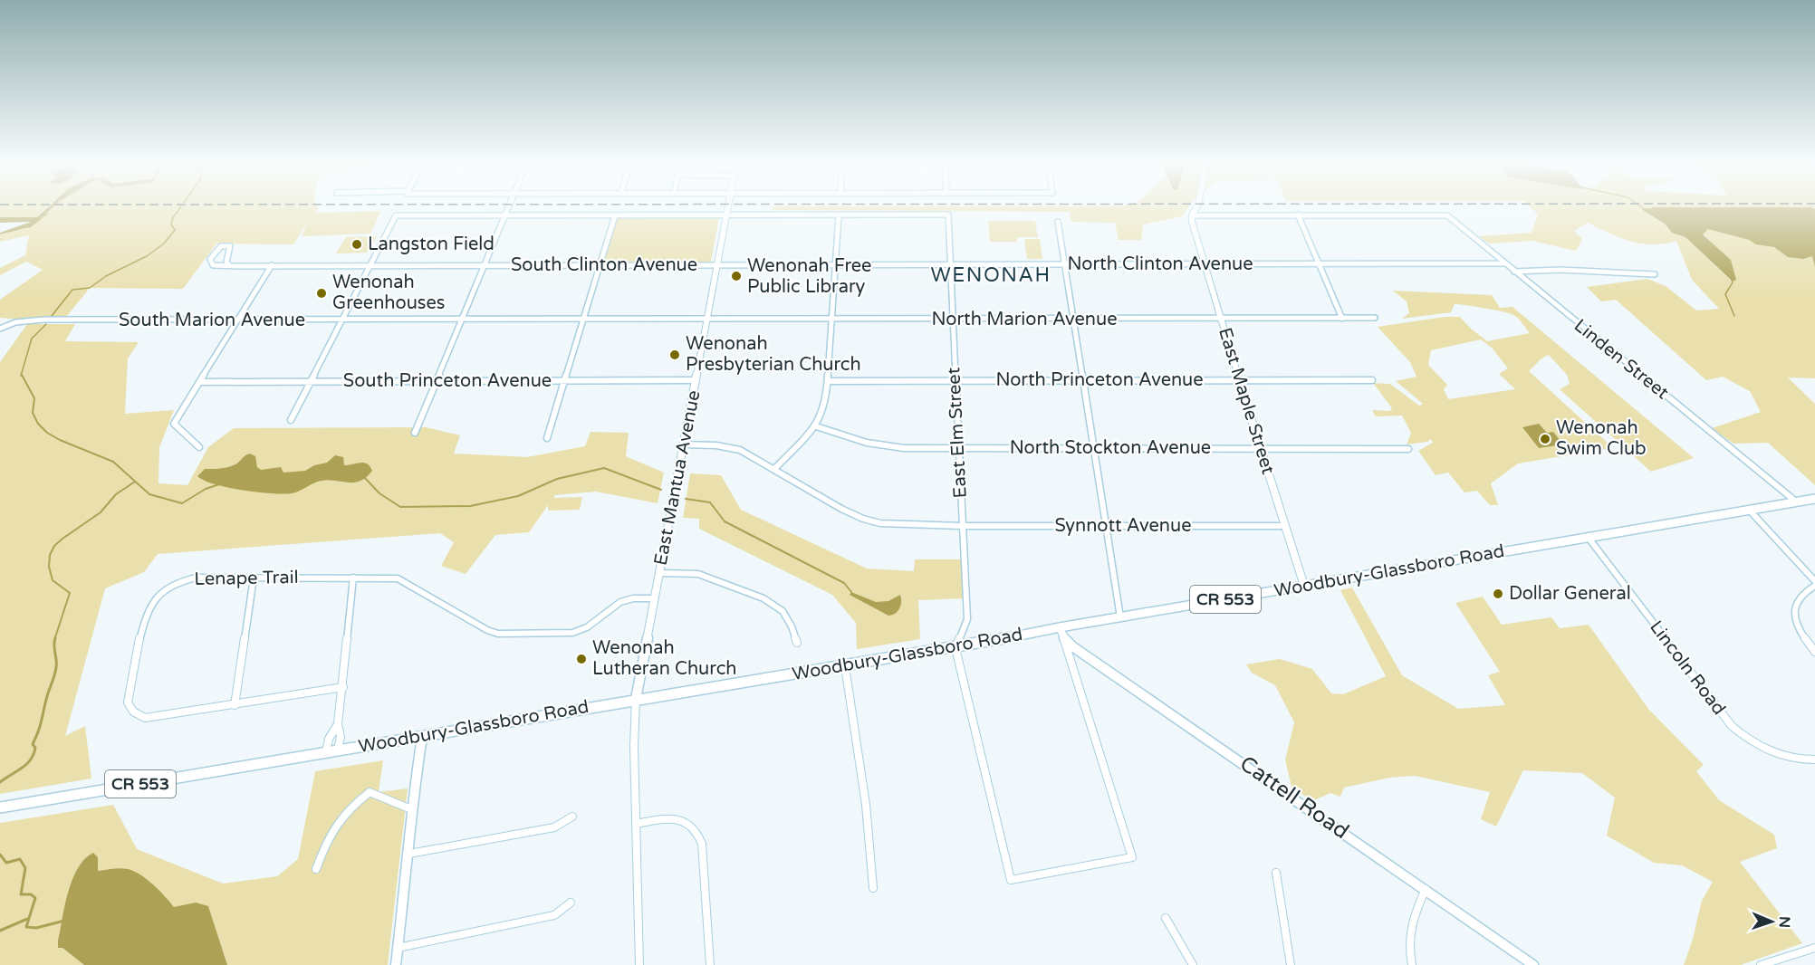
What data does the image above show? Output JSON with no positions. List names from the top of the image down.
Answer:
{
  "streets": {
    "main road": ["Woodbury-Glassboro Road", "CR 553"],
    "street": [
      "North Clinton Avenue",
      "South Clinton Avenue",
      "North Marion Avenue",
      "South Marion Avenue",
      "Linden Street",
      "North Princeton Avenue",
      "South Princeton Avenue",
      "East Maple Street",
      "East Elm Street",
      "North Stockton Avenue",
      "East Mantua Avenue",
      "Synnott Avenue",
      "Lenape Trail",
      "Lincoln Road",
      "Cattell Road"
    ]
  },
  "crossings": [
    ["North Clinton Avenue", "South Clinton Avenue"],
    ["North Clinton Avenue", "Linden Street"],
    ["North Clinton Avenue", "East Maple Street"],
    ["North Clinton Avenue", "East Elm Street"],
    ["North Clinton Avenue", "East Mantua Avenue"],
    ["South Clinton Avenue", "East Mantua Avenue"],
    ["North Marion Avenue", "South Marion Avenue"],
    ["North Marion Avenue", "East Maple Street"],
    ["North Marion Avenue", "East Elm Street"],
    ["North Marion Avenue", "East Mantua Avenue"],
    ["South Marion Avenue", "East Mantua Avenue"],
    ["Linden Street", "Woodbury-Glassboro Road"],
    ["North Princeton Avenue", "East Maple Street"],
    ["North Princeton Avenue", "East Elm Street"],
    ["South Princeton Avenue", "East Mantua Avenue"],
    ["East Maple Street", "North Stockton Avenue"],
    ["East Maple Street", "Synnott Avenue"],
    ["East Maple Street", "Woodbury-Glassboro Road"],
    ["East Elm Street", "North Stockton Avenue"],
    ["East Elm Street", "Synnott Avenue"],
    ["East Elm Street", "Woodbury-Glassboro Road"],
    ["East Mantua Avenue", "Synnott Avenue"],
    ["East Mantua Avenue", "Woodbury-Glassboro Road"],
    ["East Mantua Avenue", "Lenape Trail"],
    ["Woodbury-Glassboro Road", "Lincoln Road"]
  ],
  "districts": ["WENONAH"],
  "places": [
    "Langston Field",
    "Wenonah Free Public Library",
    "Wenonah Greenhouses",
    "Wenonah Presbyterian Church",
    "Wenonah Swim Club",
    "Dollar General",
    "Wenonah Lutheran Church"
  ],
  "north": "right"
}
